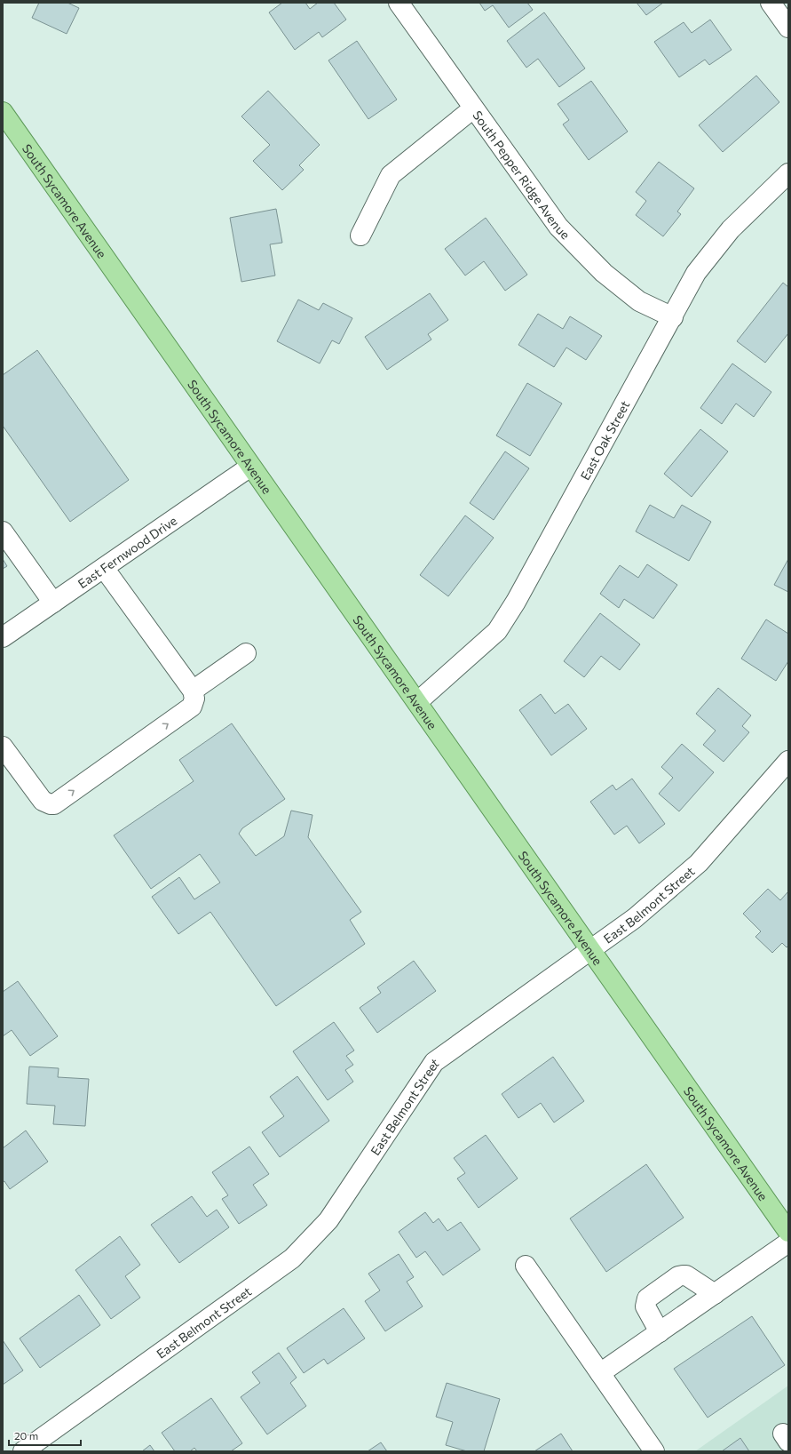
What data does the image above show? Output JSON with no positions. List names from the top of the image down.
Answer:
{
  "streets": {
    "main road": ["South Sycamore Avenue"],
    "street": [
      "South Pepper Ridge Avenue",
      "East Oak Street",
      "East Fernwood Drive",
      "East Belmont Street"
    ]
  },
  "crossings": [
    ["South Pepper Ridge Avenue", "East Oak Street"],
    ["South Sycamore Avenue", "East Oak Street"],
    ["South Sycamore Avenue", "East Fernwood Drive"],
    ["South Sycamore Avenue", "East Belmont Street"]
  ],
  "scale_bar": "20 m"
}
